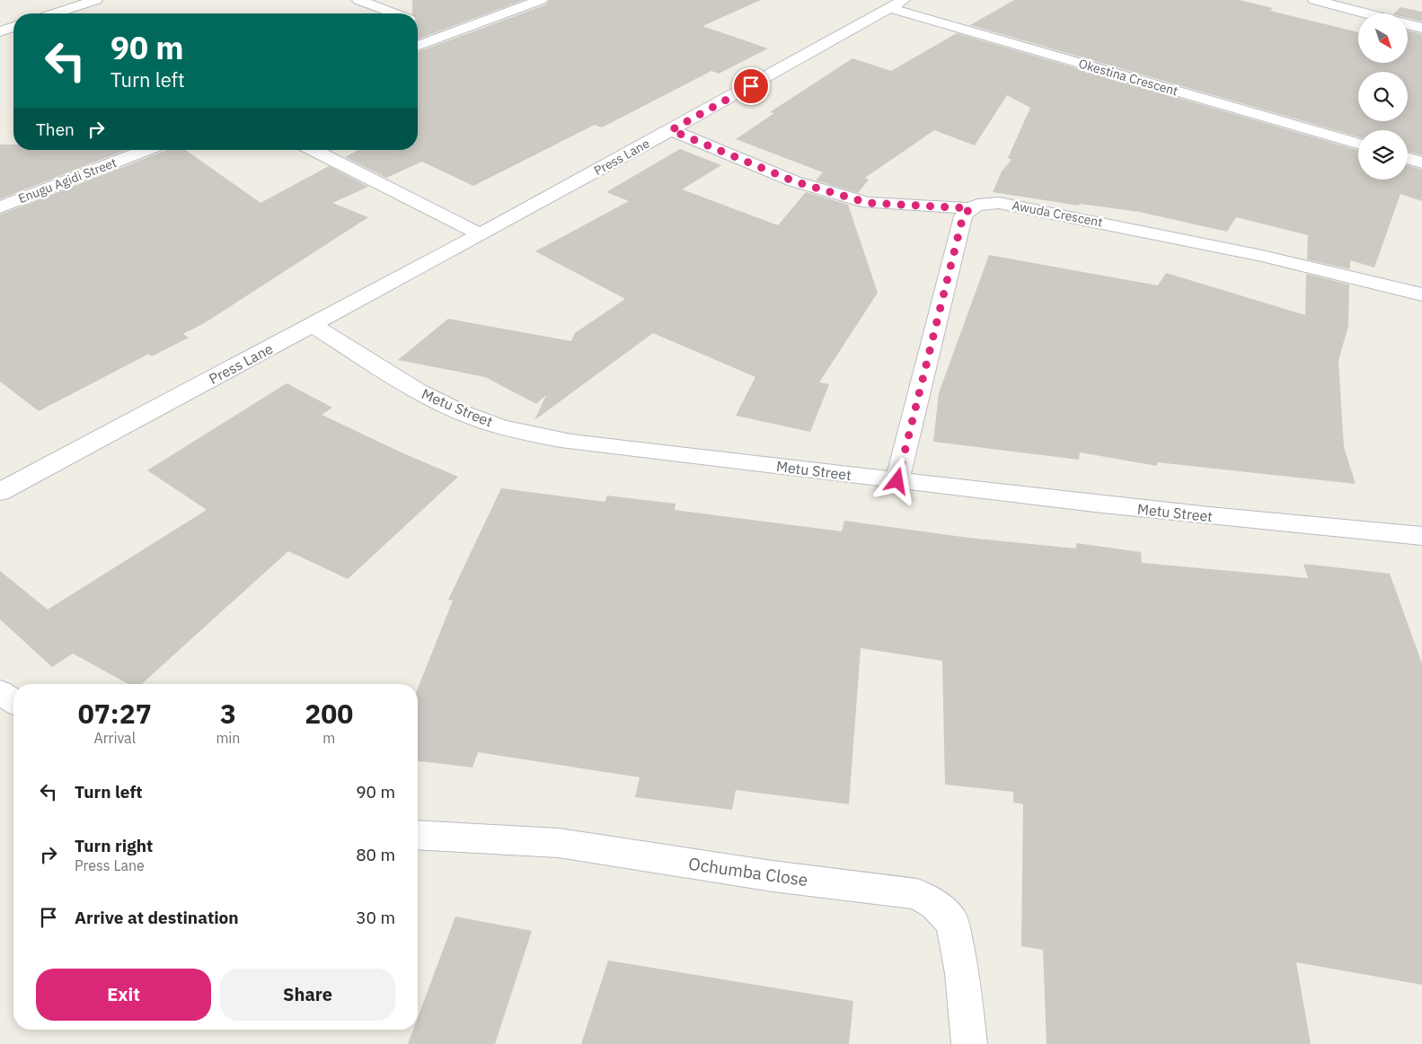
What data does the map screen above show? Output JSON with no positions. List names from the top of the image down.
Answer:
{
  "streets": {
    "street": [
      "Okestina Crescent",
      "Press Lane",
      "Enugu Agidi Street",
      "Awuda Crescent",
      "Metu Street",
      "Ochumba Close"
    ]
  },
  "crossings": [
    ["Okestina Crescent", "Press Lane"],
    ["Press Lane", "Awuda Crescent"],
    ["Press Lane", "Metu Street"]
  ],
  "north": "bottom right",
  "page": {
    "turn": ["90 m", "Turn left"],
    "then": "Then",
    "eta": [
      "07:27",
      "Arrival",
      "3",
      "min",
      "200",
      "m"
    ],
    "list": [
      {
        "name": "Turn left",
        "value": "90 m"
      },
      {
        "name": "Turn right",
        "note": "Press Lane",
        "value": "80 m"
      },
      {
        "name": "Arrive at destination",
        "value": "30 m"
      }
    ],
    "buttons": ["Exit", "Share"]
  }
}
